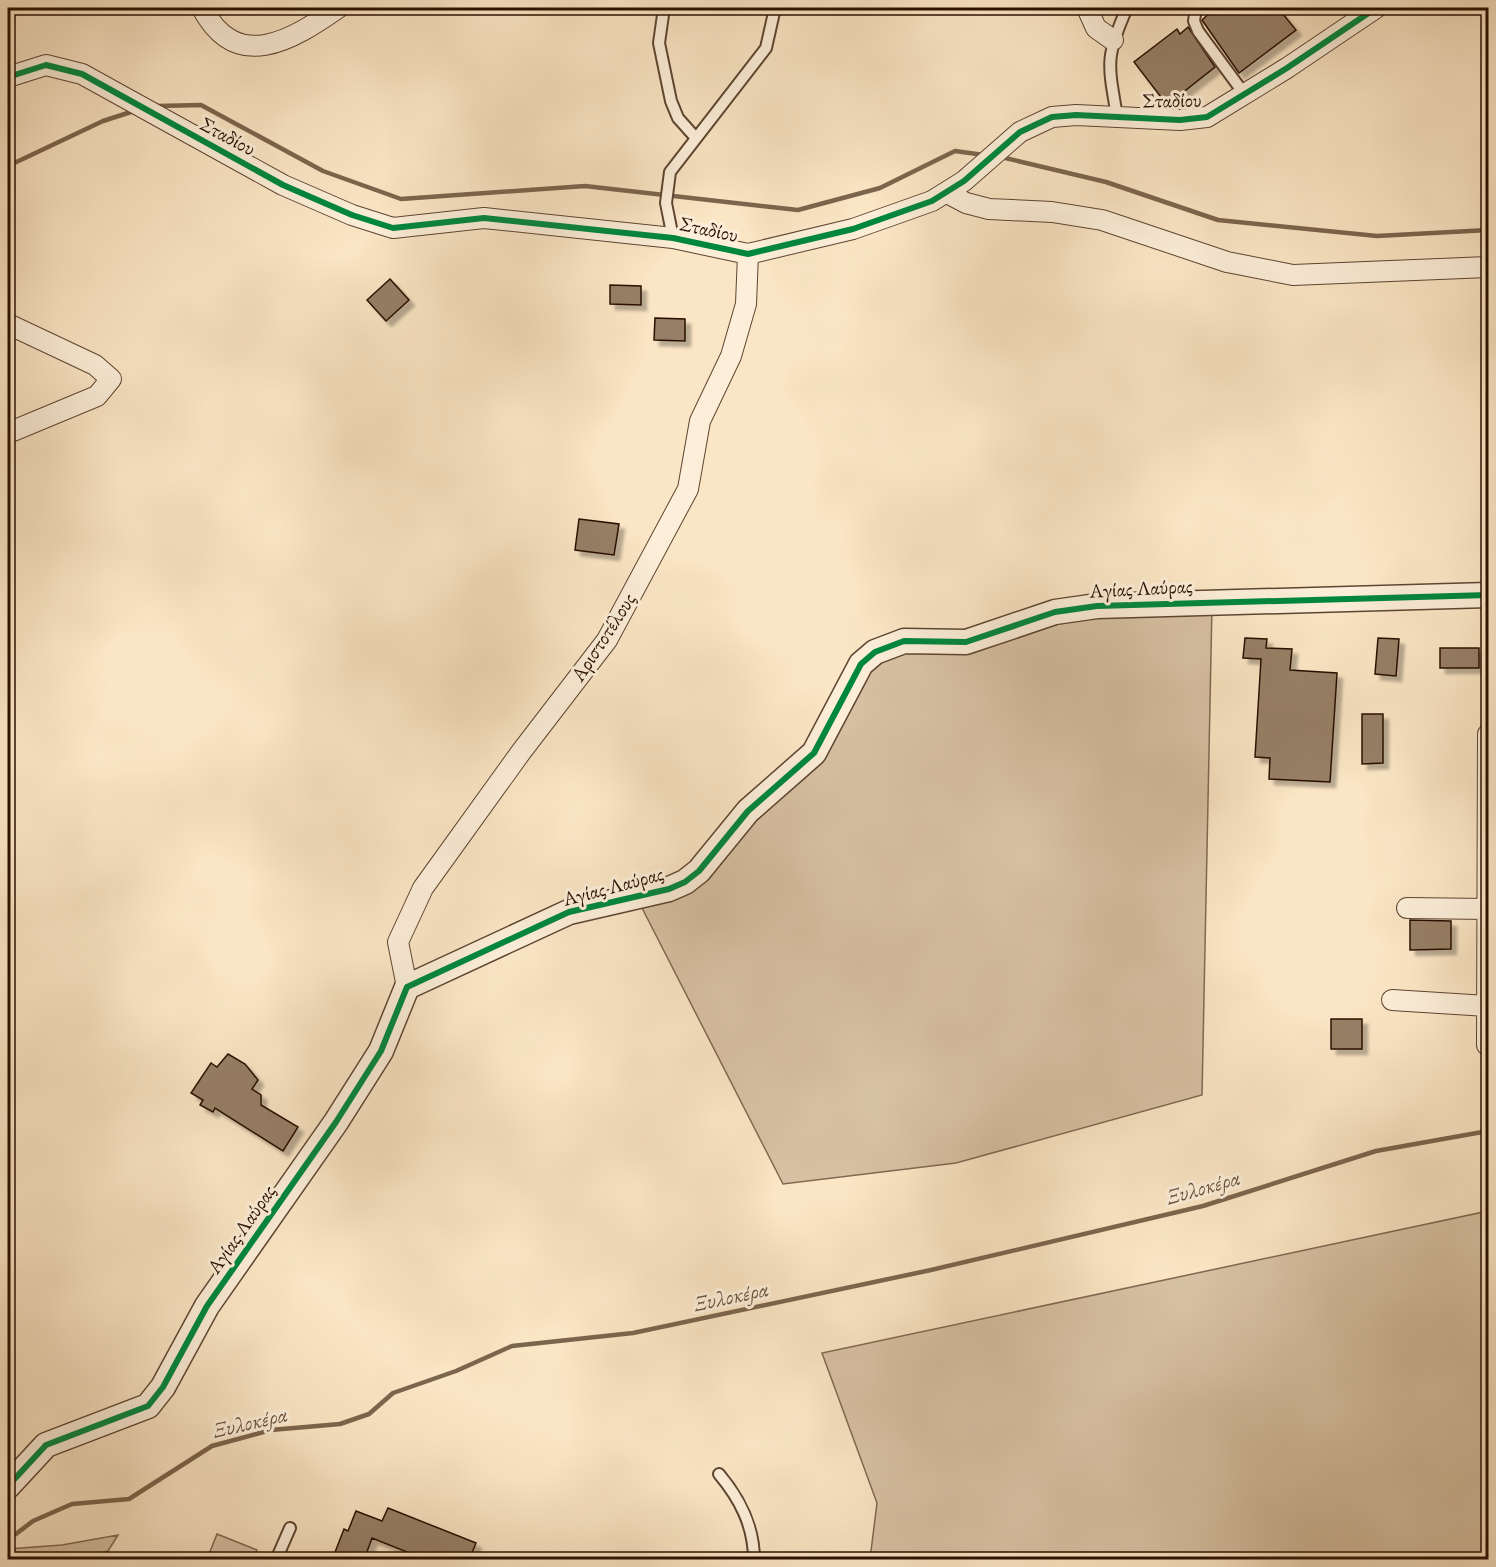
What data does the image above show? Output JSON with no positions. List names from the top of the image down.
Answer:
{
  "streets": {
    "street": ["Σταδίου", "Αγίας Λαύρας", "Αριστοτέλους"]
  },
  "crossings": [
    ["Σταδίου", "Αριστοτέλους"],
    ["Αγίας Λαύρας", "Αριστοτέλους"]
  ],
  "water": ["Ξυλοκέρα"]
}
